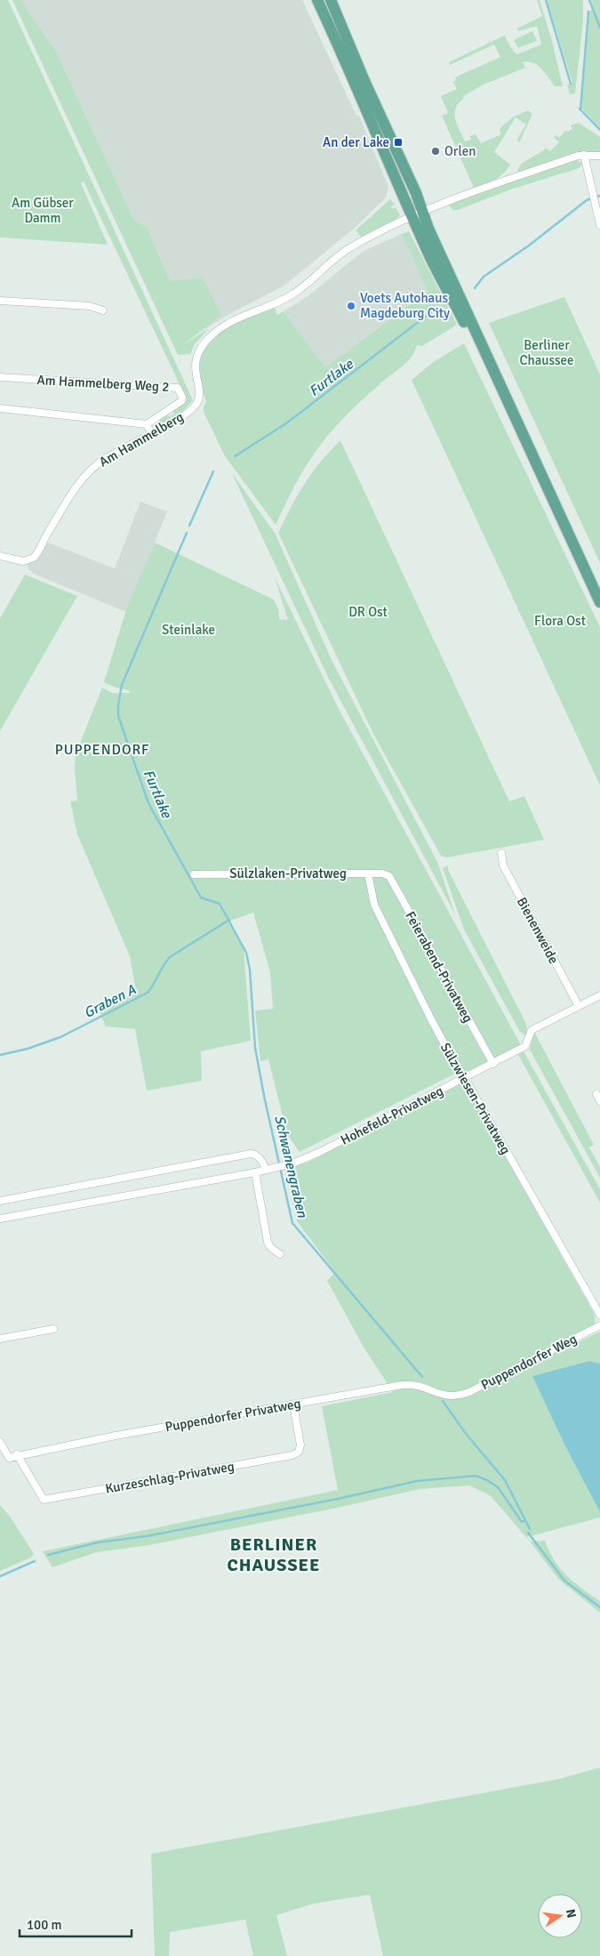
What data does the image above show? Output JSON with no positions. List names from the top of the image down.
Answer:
{
  "streets": {
    "street": [
      "Am Hammelberg Weg 2",
      "Am Hammelberg",
      "Sülzlaken-Privatweg",
      "Bienenweide",
      "Feierabend-Privatweg",
      "Sülzwiesen-Privatweg",
      "Hohefeld-Privatweg",
      "Puppendorfer Weg",
      "Puppendorfer Privatweg",
      "Kurzeschlag-Privatweg"
    ]
  },
  "crossings": [
    ["Sülzlaken-Privatweg", "Feierabend-Privatweg"],
    ["Sülzlaken-Privatweg", "Sülzwiesen-Privatweg"],
    ["Bienenweide", "Hohefeld-Privatweg"],
    ["Feierabend-Privatweg", "Hohefeld-Privatweg"],
    ["Sülzwiesen-Privatweg", "Hohefeld-Privatweg"],
    ["Puppendorfer Weg", "Puppendorfer Privatweg"],
    ["Puppendorfer Privatweg", "Kurzeschlag-Privatweg"]
  ],
  "districts": ["PUPPENDORF", "BERLINER CHAUSSEE"],
  "water": ["Furtlake", "Graben A", "Schwanengraben"],
  "parks": [
    "Am Gübser Damm",
    "Berliner Chaussee",
    "DR Ost",
    "Flora Ost",
    "Steinlake"
  ],
  "places": {
    "transit": ["An der Lake"],
    "other": ["Orlen", "Voets Autohaus Magdeburg City"]
  },
  "scale_bar": "100 m",
  "north": "right"
}
